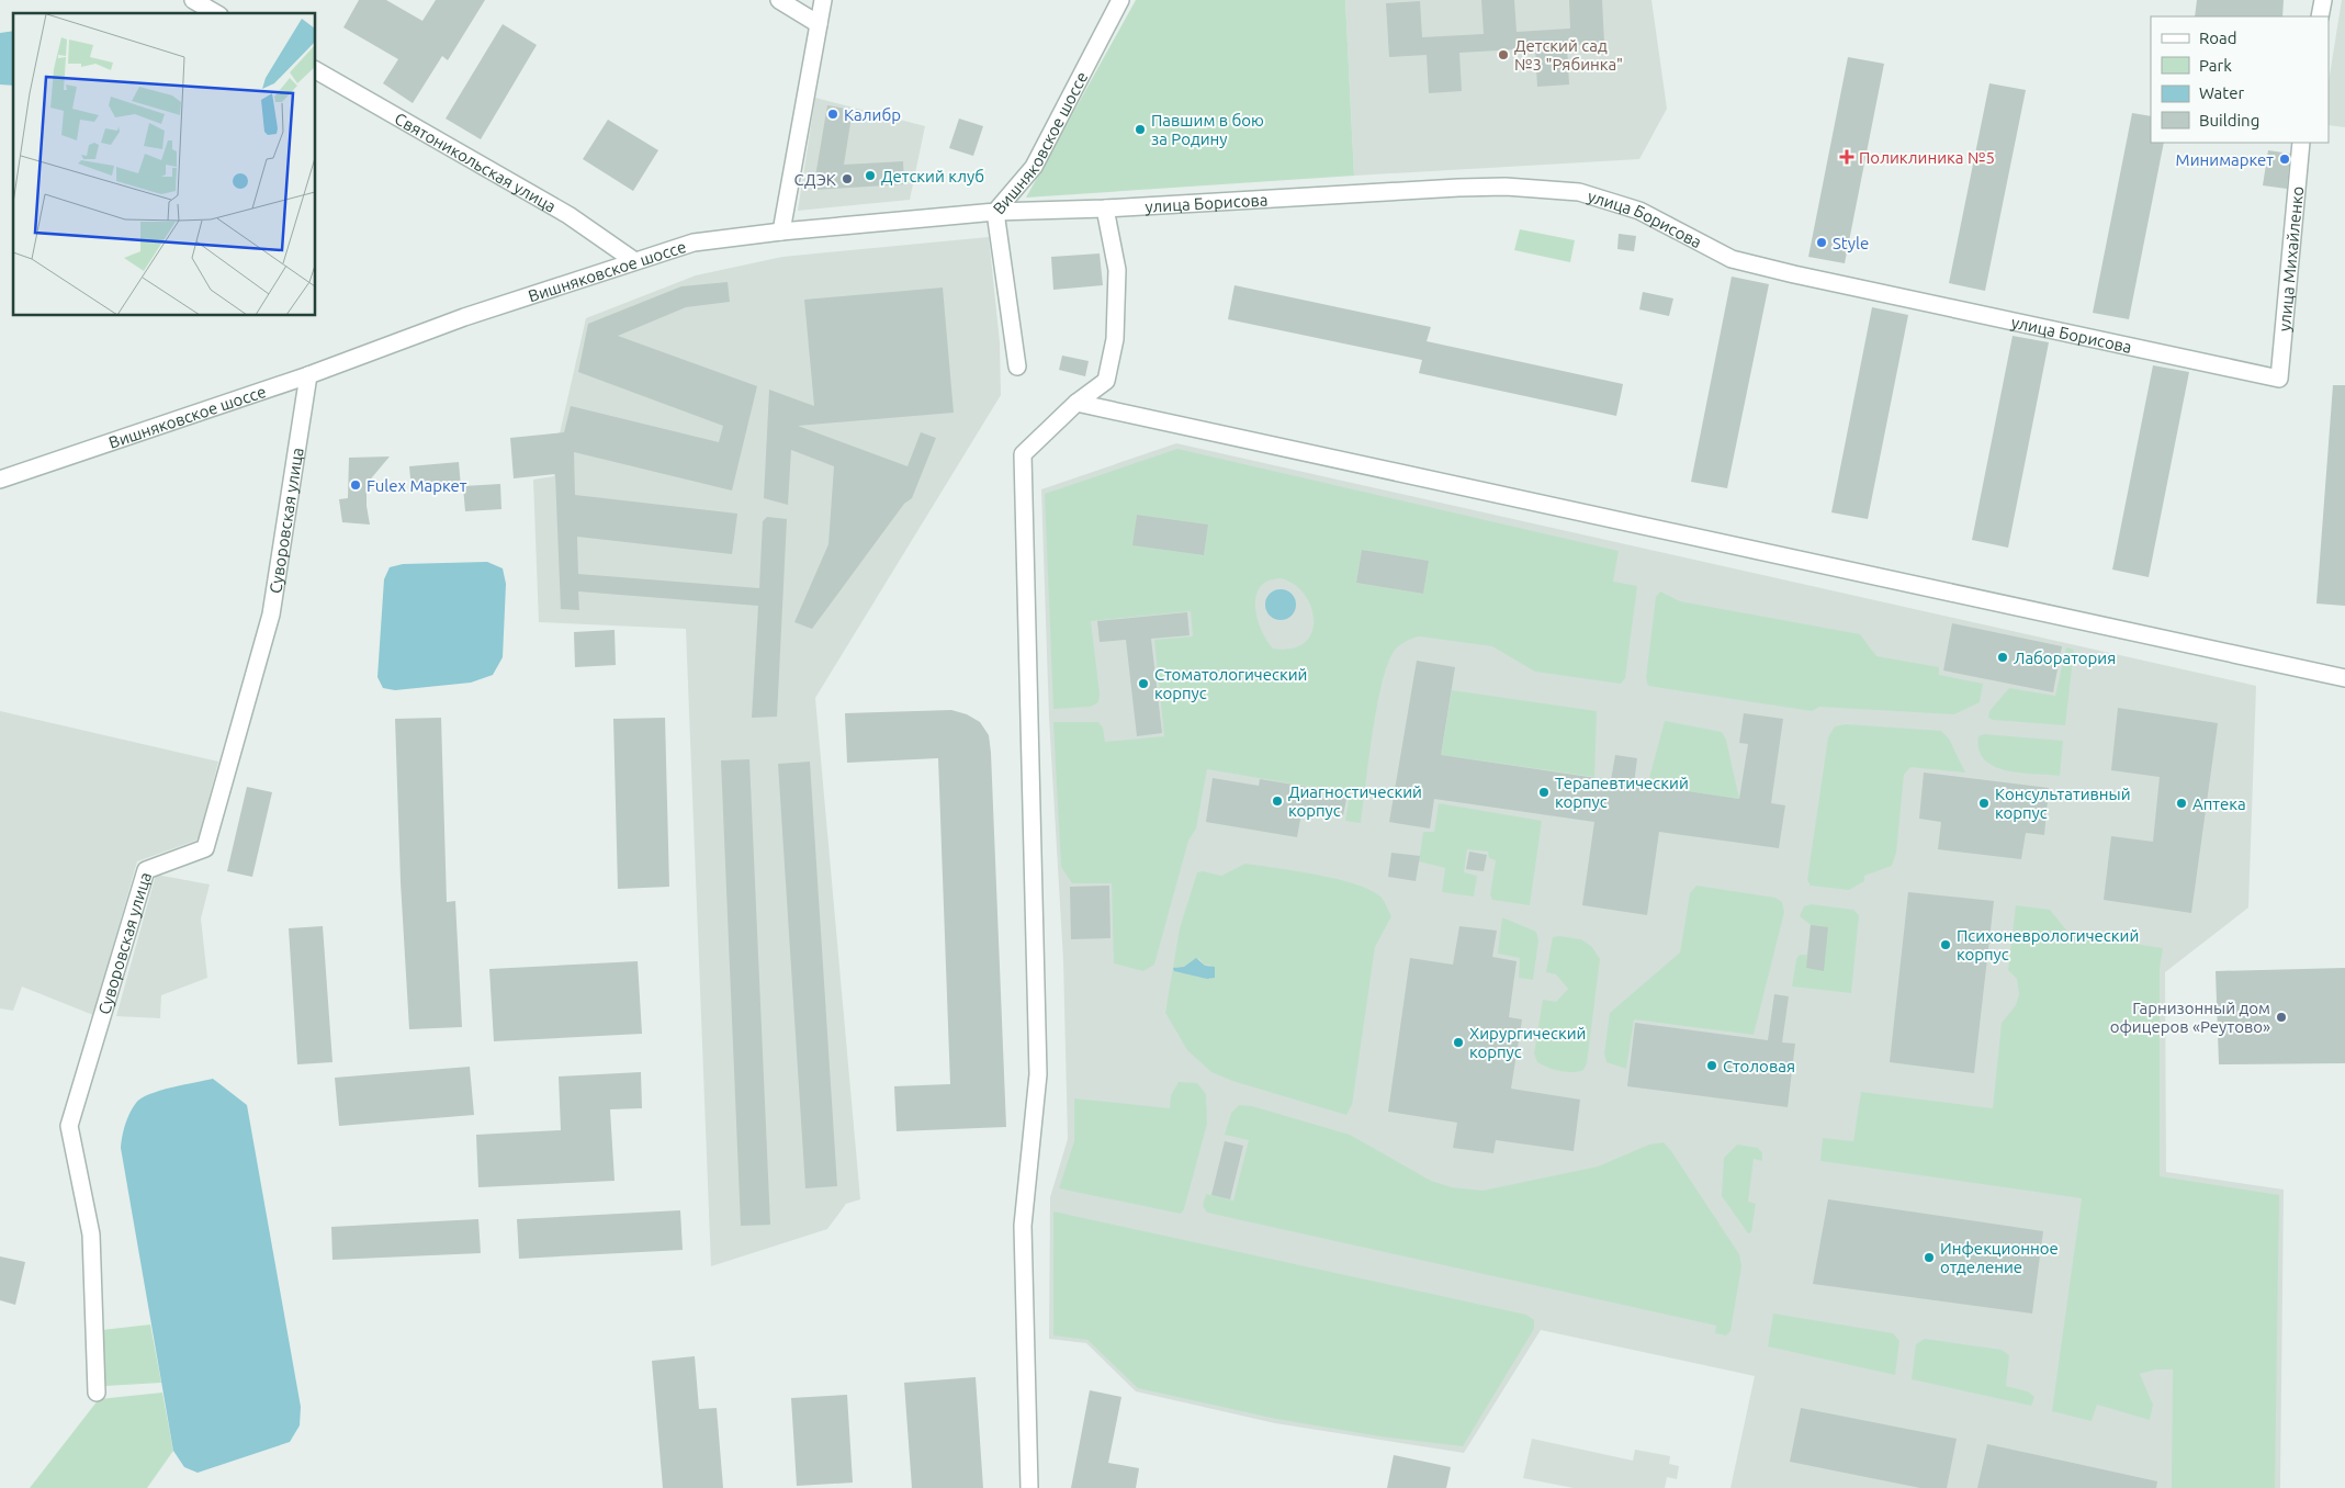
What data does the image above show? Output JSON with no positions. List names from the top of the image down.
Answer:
{
  "streets": {
    "street": [
      "Вишняковское шоссе",
      "Святоникольская улица",
      "улица Борисова",
      "улица Михайленко",
      "Суворовская улица"
    ]
  },
  "crossings": [
    ["Вишняковское шоссе", "Святоникольская улица"],
    ["Вишняковское шоссе", "улица Борисова"],
    ["Вишняковское шоссе", "Суворовская улица"],
    ["улица Борисова", "улица Михайленко"]
  ],
  "places": {
    "other": [
      "Детский сад №3 \"Рябинка\"",
      "Калибр",
      "Павшим в бою за Родину",
      "Минимаркет",
      "Детский клуб",
      "СДЭК",
      "Style",
      "Fulex Маркет",
      "Лаборатория",
      "Стоматологический корпус",
      "Терапевтический корпус",
      "Диагностический корпус",
      "Консультативный корпус",
      "Аптека",
      "Психоневрологический корпус",
      "Гарнизонный дом офицеров «Реутово»",
      "Хирургический корпус",
      "Столовая",
      "Инфекционное отделение"
    ],
    "health": ["Поликлиника №5"]
  },
  "legend": [
    "Road",
    "Park",
    "Water",
    "Building"
  ]
}
